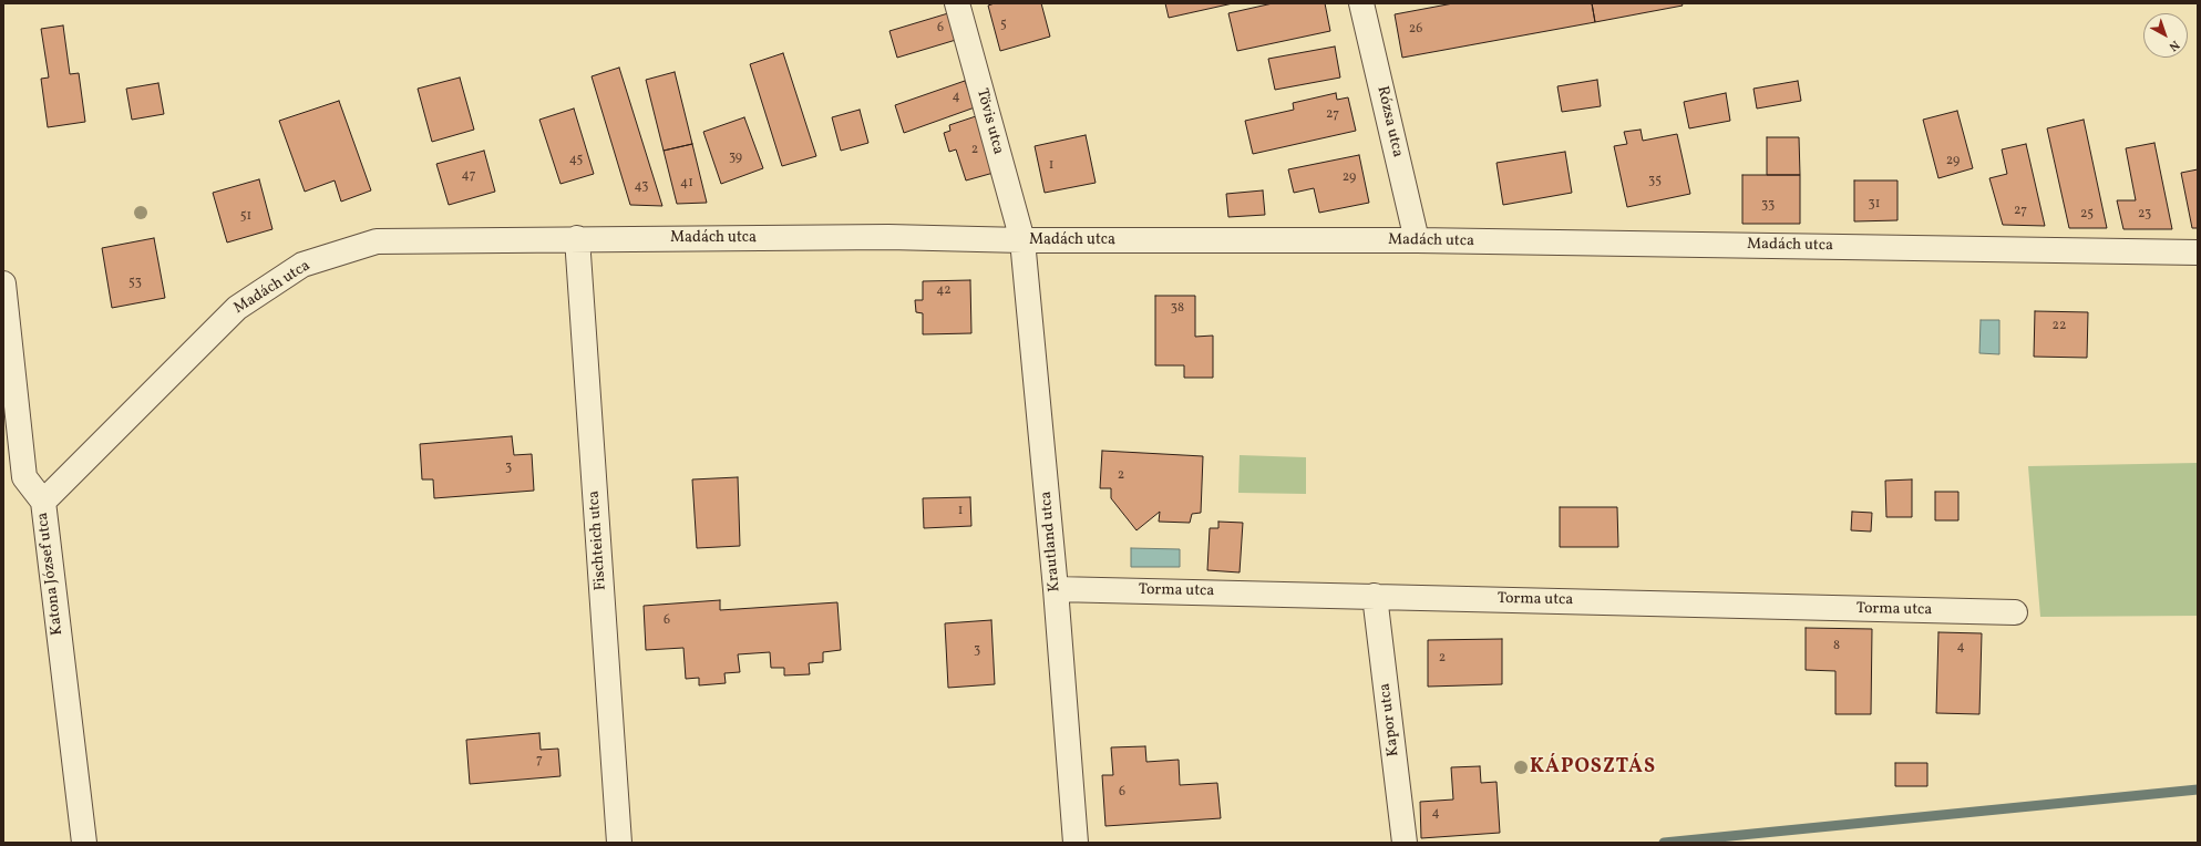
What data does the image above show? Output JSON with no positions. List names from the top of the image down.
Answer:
{
  "streets": {
    "street": [
      "Tövis utca",
      "Rózsa utca",
      "Madách utca",
      "Fischteich utca",
      "Krautland utca",
      "Katona József utca",
      "Torma utca",
      "Kapor utca"
    ]
  },
  "crossings": [
    ["Tövis utca", "Madách utca"],
    ["Tövis utca", "Krautland utca"],
    ["Rózsa utca", "Madách utca"],
    ["Madách utca", "Fischteich utca"],
    ["Madách utca", "Krautland utca"],
    ["Madách utca", "Katona József utca"],
    ["Krautland utca", "Torma utca"],
    ["Torma utca", "Kapor utca"]
  ],
  "districts": ["KÁPOSZTÁS"],
  "house_numbers": [
    "5",
    "6",
    "26",
    "4",
    "27",
    "2",
    "39",
    "45",
    "29",
    "1",
    "47",
    "29",
    "35",
    "41",
    "43",
    "31",
    "33",
    "27",
    "25",
    "23",
    "51",
    "53",
    "42",
    "38",
    "22",
    "3",
    "2",
    "1",
    "6",
    "8",
    "4",
    "3",
    "2",
    "7",
    "6",
    "4"
  ],
  "north": "bottom right"
}
